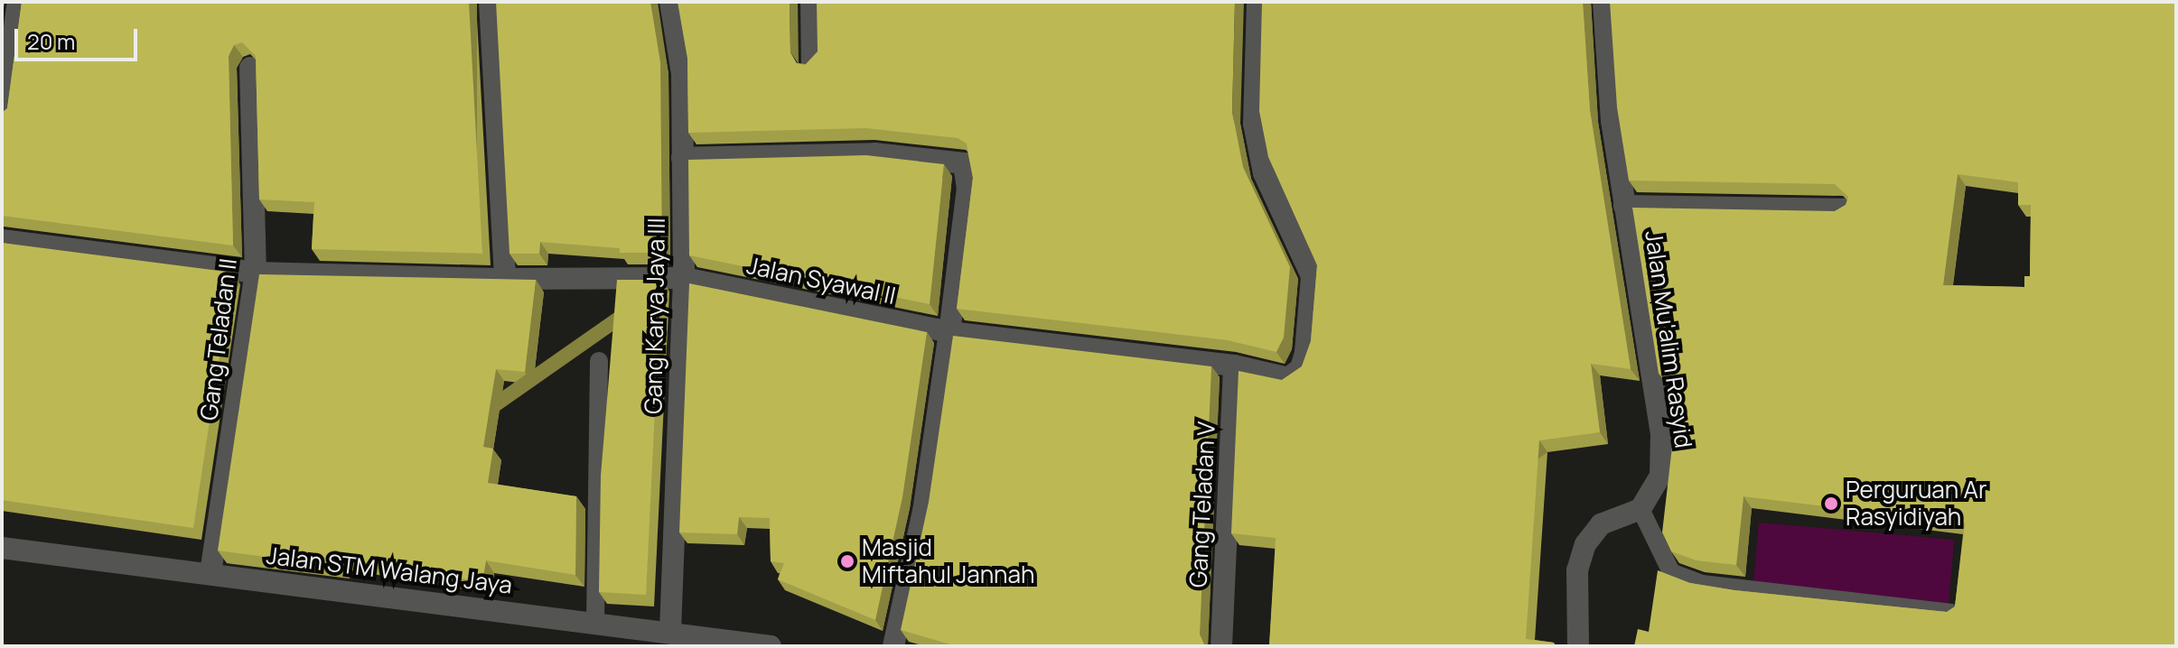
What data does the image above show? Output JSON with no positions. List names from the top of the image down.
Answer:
{
  "streets": {
    "street": [
      "Jalan Syawal II",
      "Gang Karya Jaya III",
      "Gang Teladan II",
      "Jalan Mu'alim Rasyid",
      "Gang Teladan V",
      "Jalan STM Walang Jaya"
    ]
  },
  "crossings": [
    ["Jalan Syawal II", "Gang Karya Jaya III"],
    ["Jalan Syawal II", "Gang Teladan II"],
    ["Jalan Syawal II", "Gang Teladan V"],
    ["Gang Karya Jaya III", "Jalan STM Walang Jaya"],
    ["Gang Teladan II", "Jalan STM Walang Jaya"]
  ],
  "places": ["Perguruan Ar Rasyidiyah", "Masjid Miftahul Jannah"],
  "scale_bar": "20 m"
}
